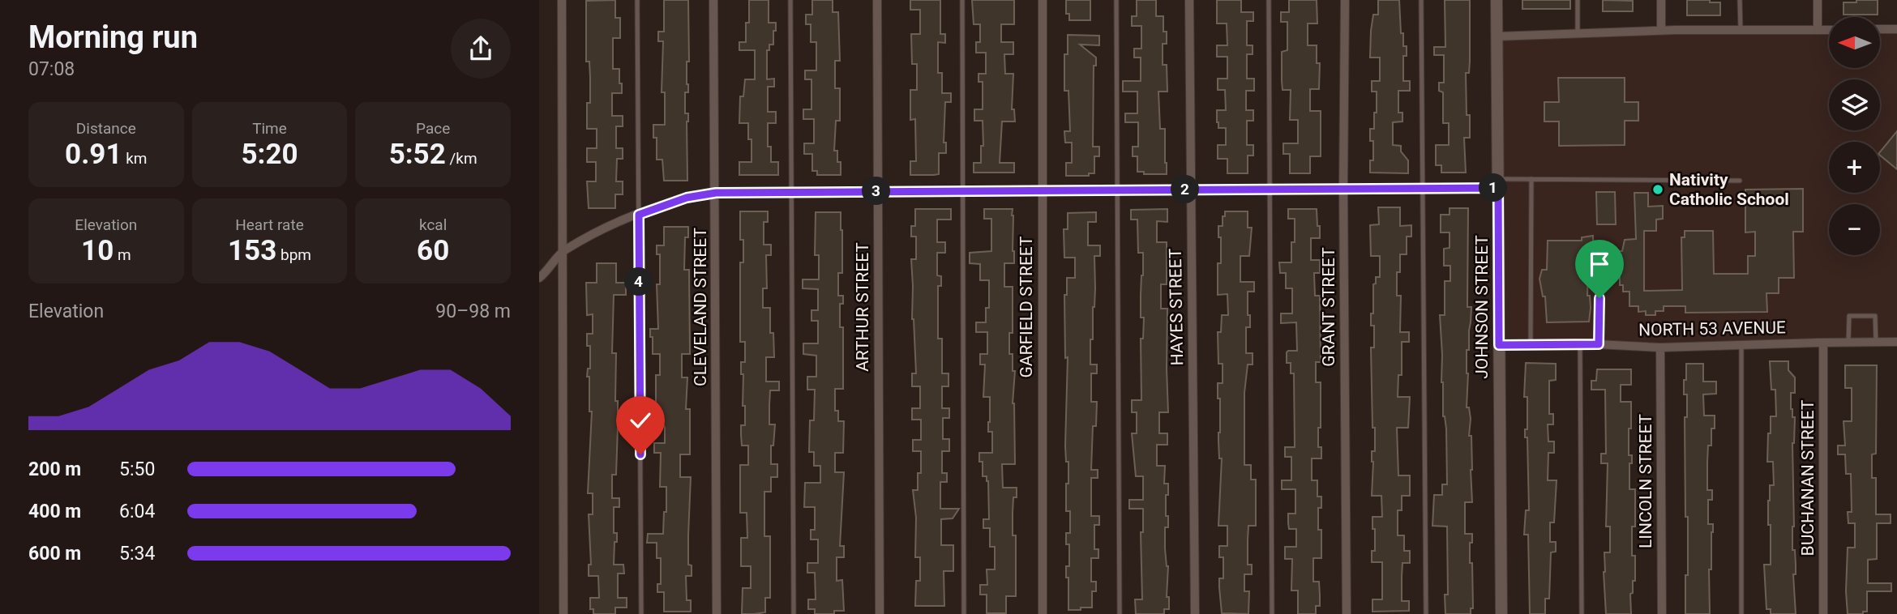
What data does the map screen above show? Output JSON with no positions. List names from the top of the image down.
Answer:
{
  "streets": {
    "street": [
      "CLEVELAND STREET",
      "ARTHUR STREET",
      "GARFIELD STREET",
      "HAYES STREET",
      "GRANT STREET",
      "JOHNSON STREET",
      "NORTH 53 AVENUE",
      "BUCHANAN STREET",
      "LINCOLN STREET"
    ]
  },
  "crossings": [
    ["JOHNSON STREET", "NORTH 53 AVENUE"],
    ["NORTH 53 AVENUE", "BUCHANAN STREET"],
    ["NORTH 53 AVENUE", "LINCOLN STREET"]
  ],
  "places": ["Nativity Catholic School"],
  "north": "left",
  "page": {
    "heading": ["Morning run", "07:08"],
    "map_buttons": ["+", "−"],
    "stats": [
      ["Distance", "0.91 km"],
      ["Time", "5:20"],
      ["Pace", "5:52 /km"],
      ["Elevation", "10 m"],
      ["Heart rate", "153 bpm"],
      ["kcal", "60"]
    ],
    "pins": [
      "1",
      "2",
      "3",
      "4"
    ],
    "chart": ["Elevation", "90–98 m"],
    "list": [
      {
        "name": "200 m",
        "note": "5:50"
      },
      {
        "name": "400 m",
        "note": "6:04"
      },
      {
        "name": "600 m",
        "note": "5:34"
      }
    ]
  }
}
